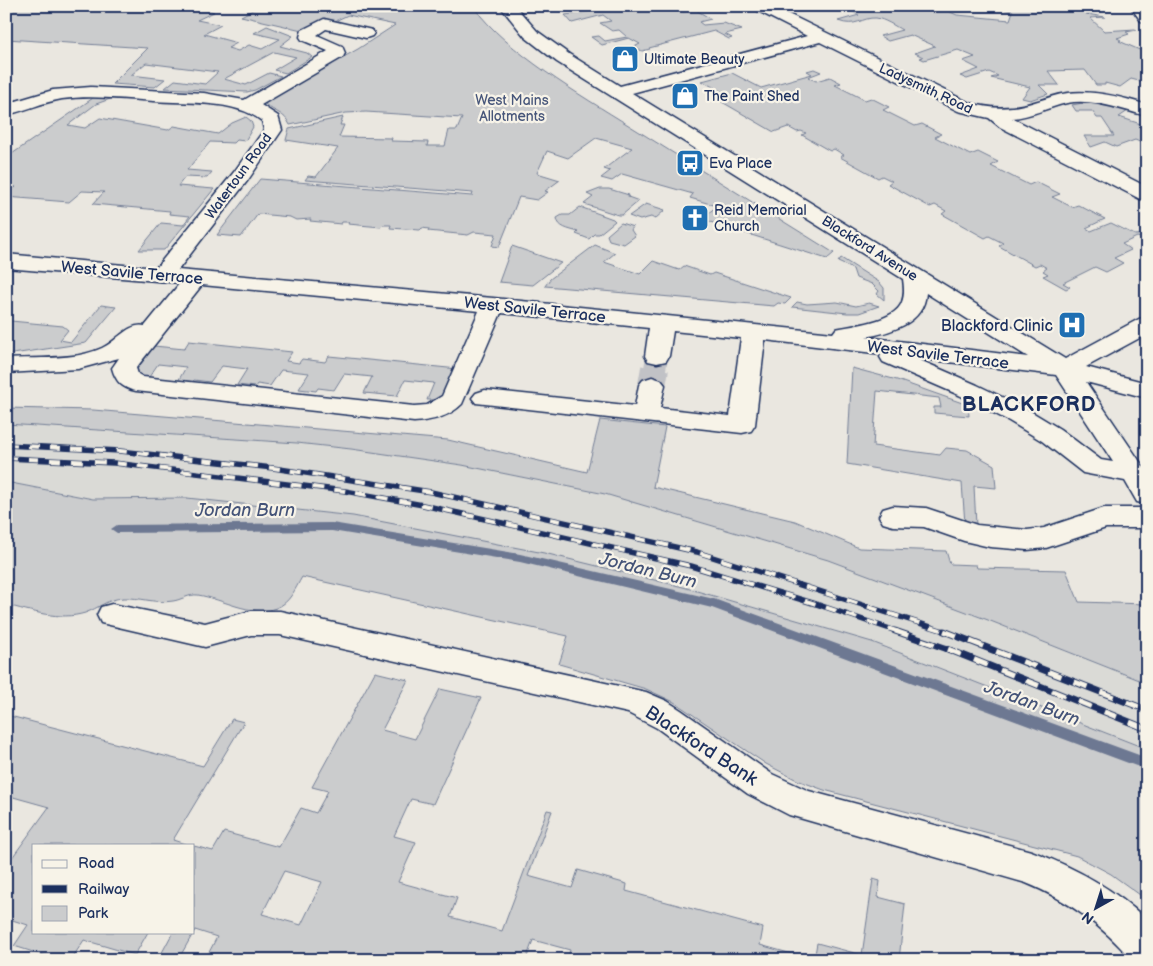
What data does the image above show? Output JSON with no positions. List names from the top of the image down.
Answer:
{
  "streets": {
    "street": [
      "Ladysmith Road",
      "Watertoun Road",
      "Blackford Avenue",
      "West Savile Terrace",
      "Blackford Bank"
    ]
  },
  "crossings": [
    ["Watertoun Road", "West Savile Terrace"],
    ["Blackford Avenue", "West Savile Terrace"]
  ],
  "districts": ["BLACKFORD"],
  "water": ["Jordan Burn"],
  "parks": ["West Mains Allotments"],
  "places": {
    "shop": ["Ultimate Beauty", "The Paint Shed"],
    "bus stop": ["Eva Place"],
    "church": ["Reid Memorial Church"],
    "hospital": ["Blackford Clinic"]
  },
  "legend": ["Road", "Railway", "Park"],
  "north": "bottom left"
}
